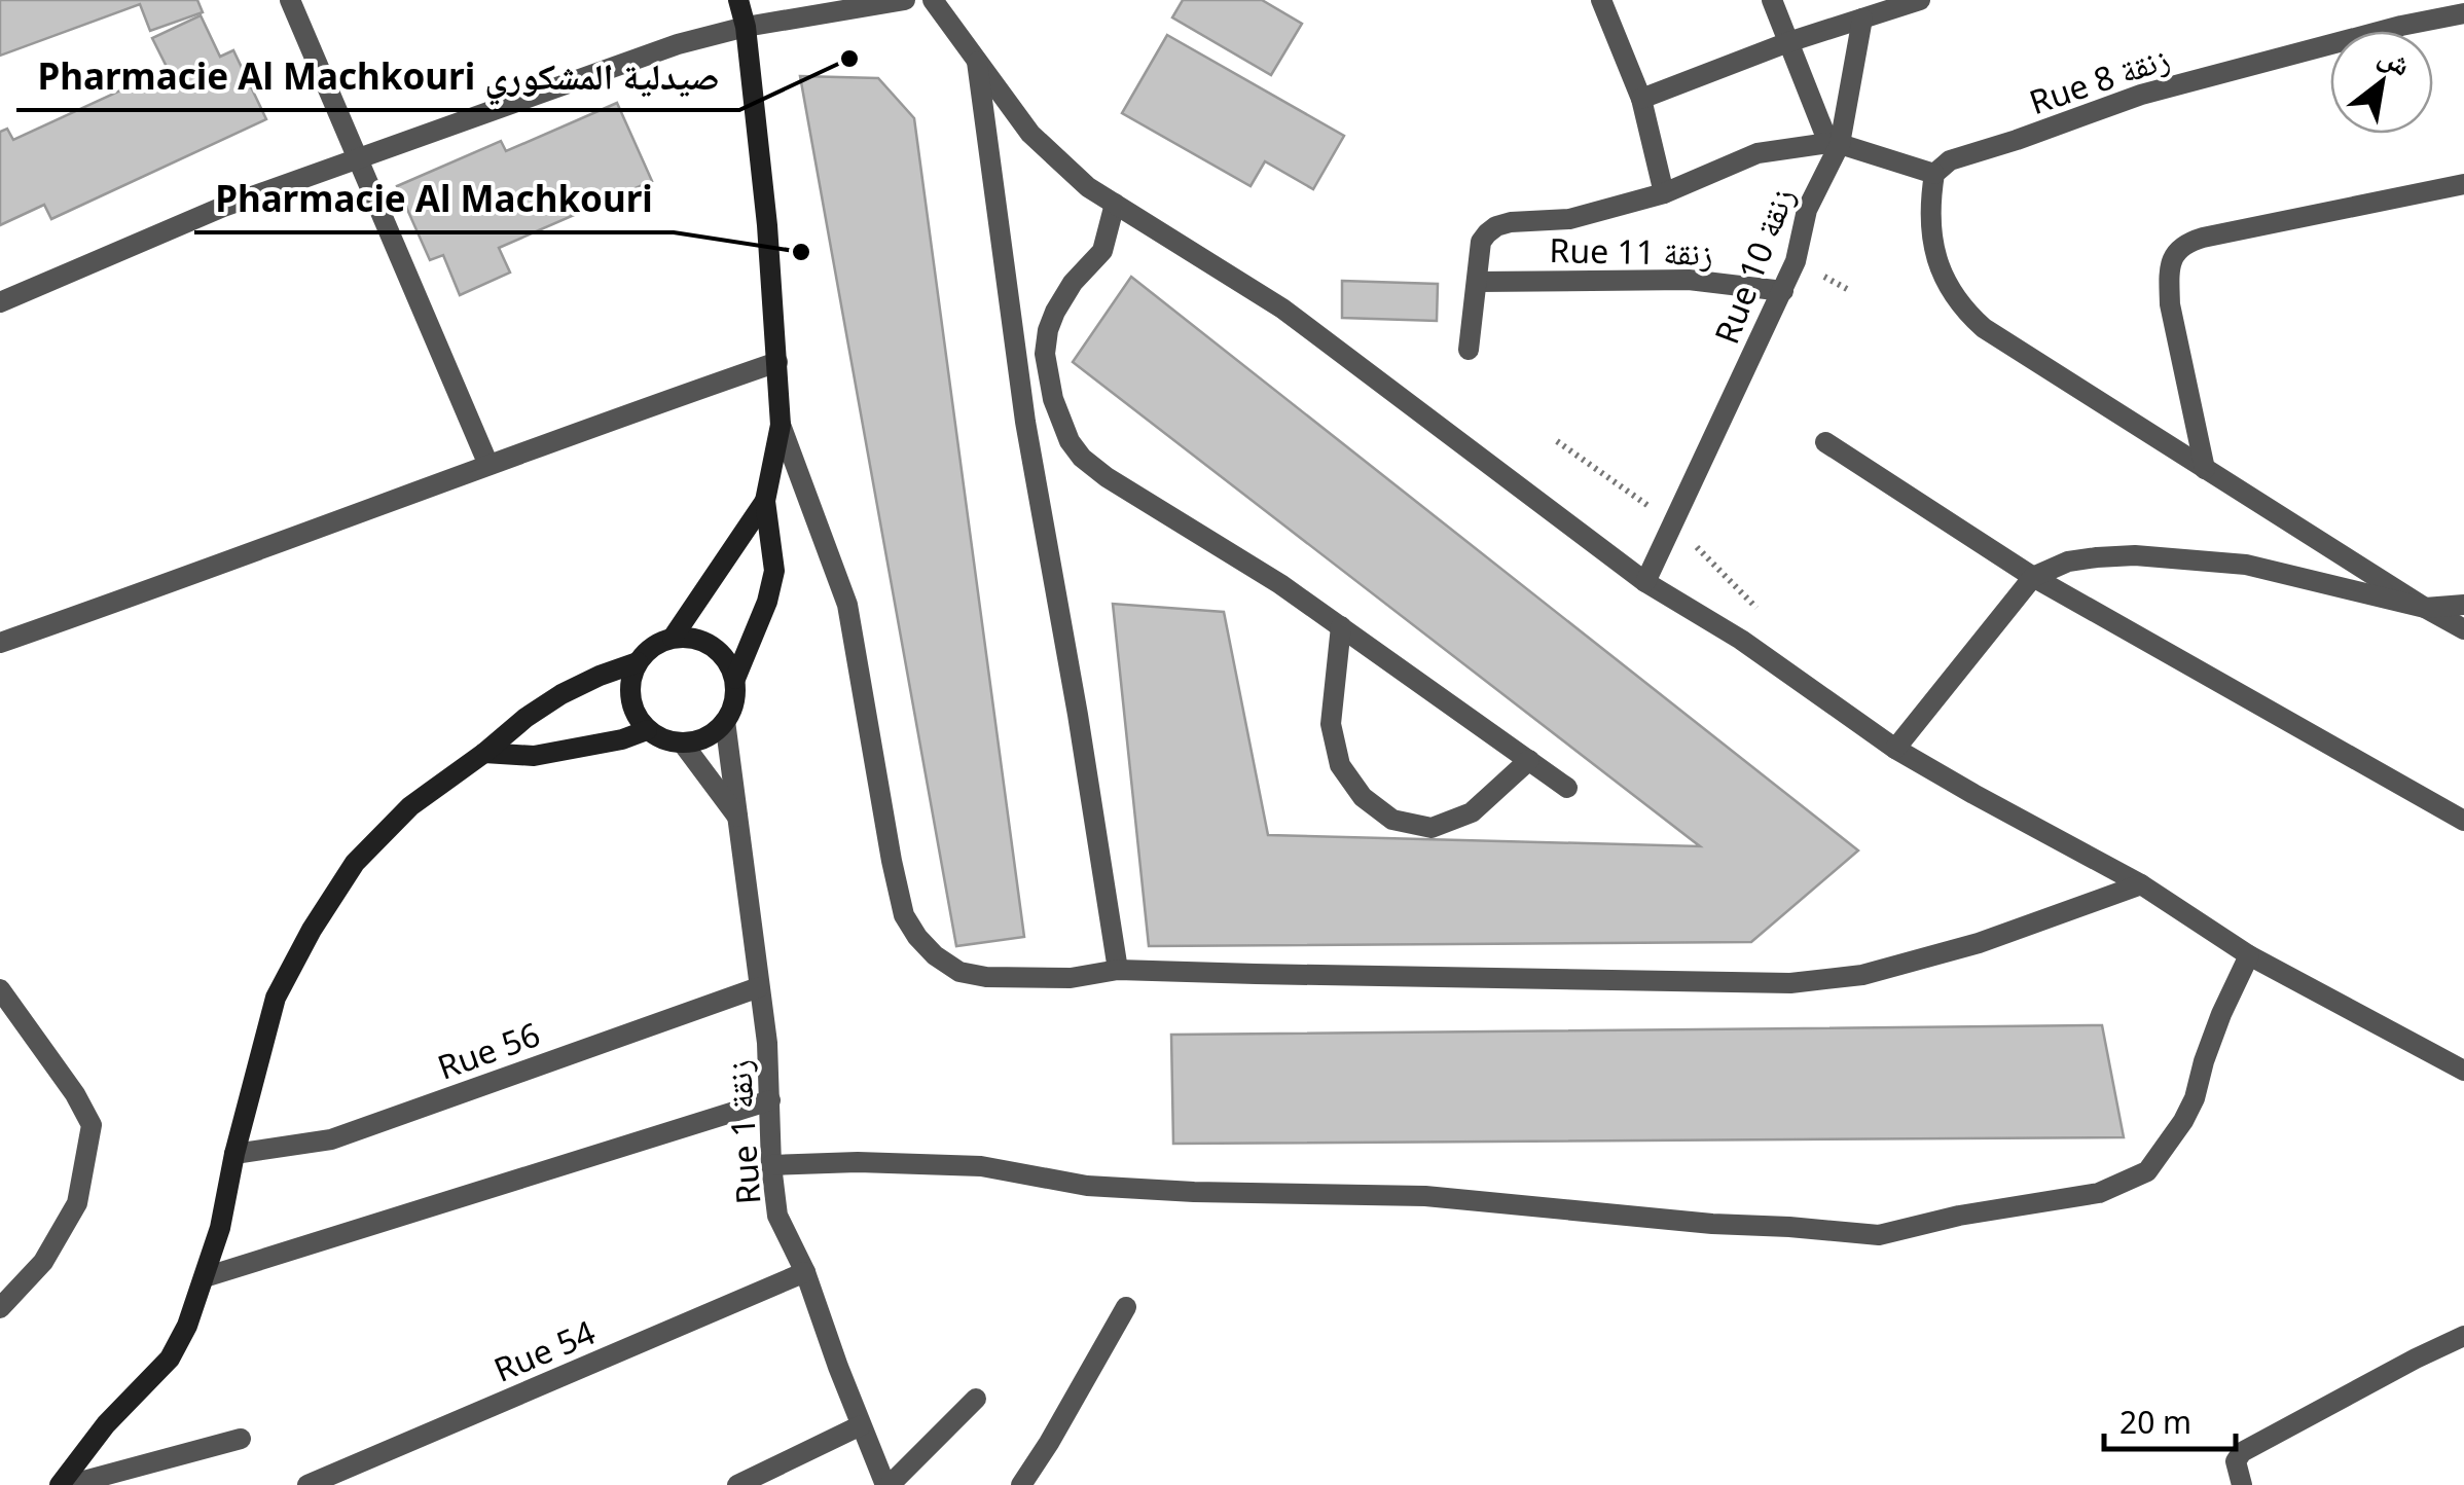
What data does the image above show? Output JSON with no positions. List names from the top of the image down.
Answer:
{
  "streets": {
    "street": [
      "Rue 8 زنقة",
      "Rue 11 زنقة",
      "Rue 10 زنقة",
      "Rue 56",
      "Rue 1 زنقة",
      "Rue 54"
    ]
  },
  "crossings": [
    ["Rue 11 زنقة", "Rue 10 زنقة"],
    ["Rue 56", "Rue 1 زنقة"],
    ["Rue 1 زنقة", "Rue 54"]
  ],
  "places": ["Pharmacie Al Machkouri صيدلية المشكوري", "Pharmacie Al Machkouri"],
  "scale_bar": "20 m",
  "north": "top right"
}
